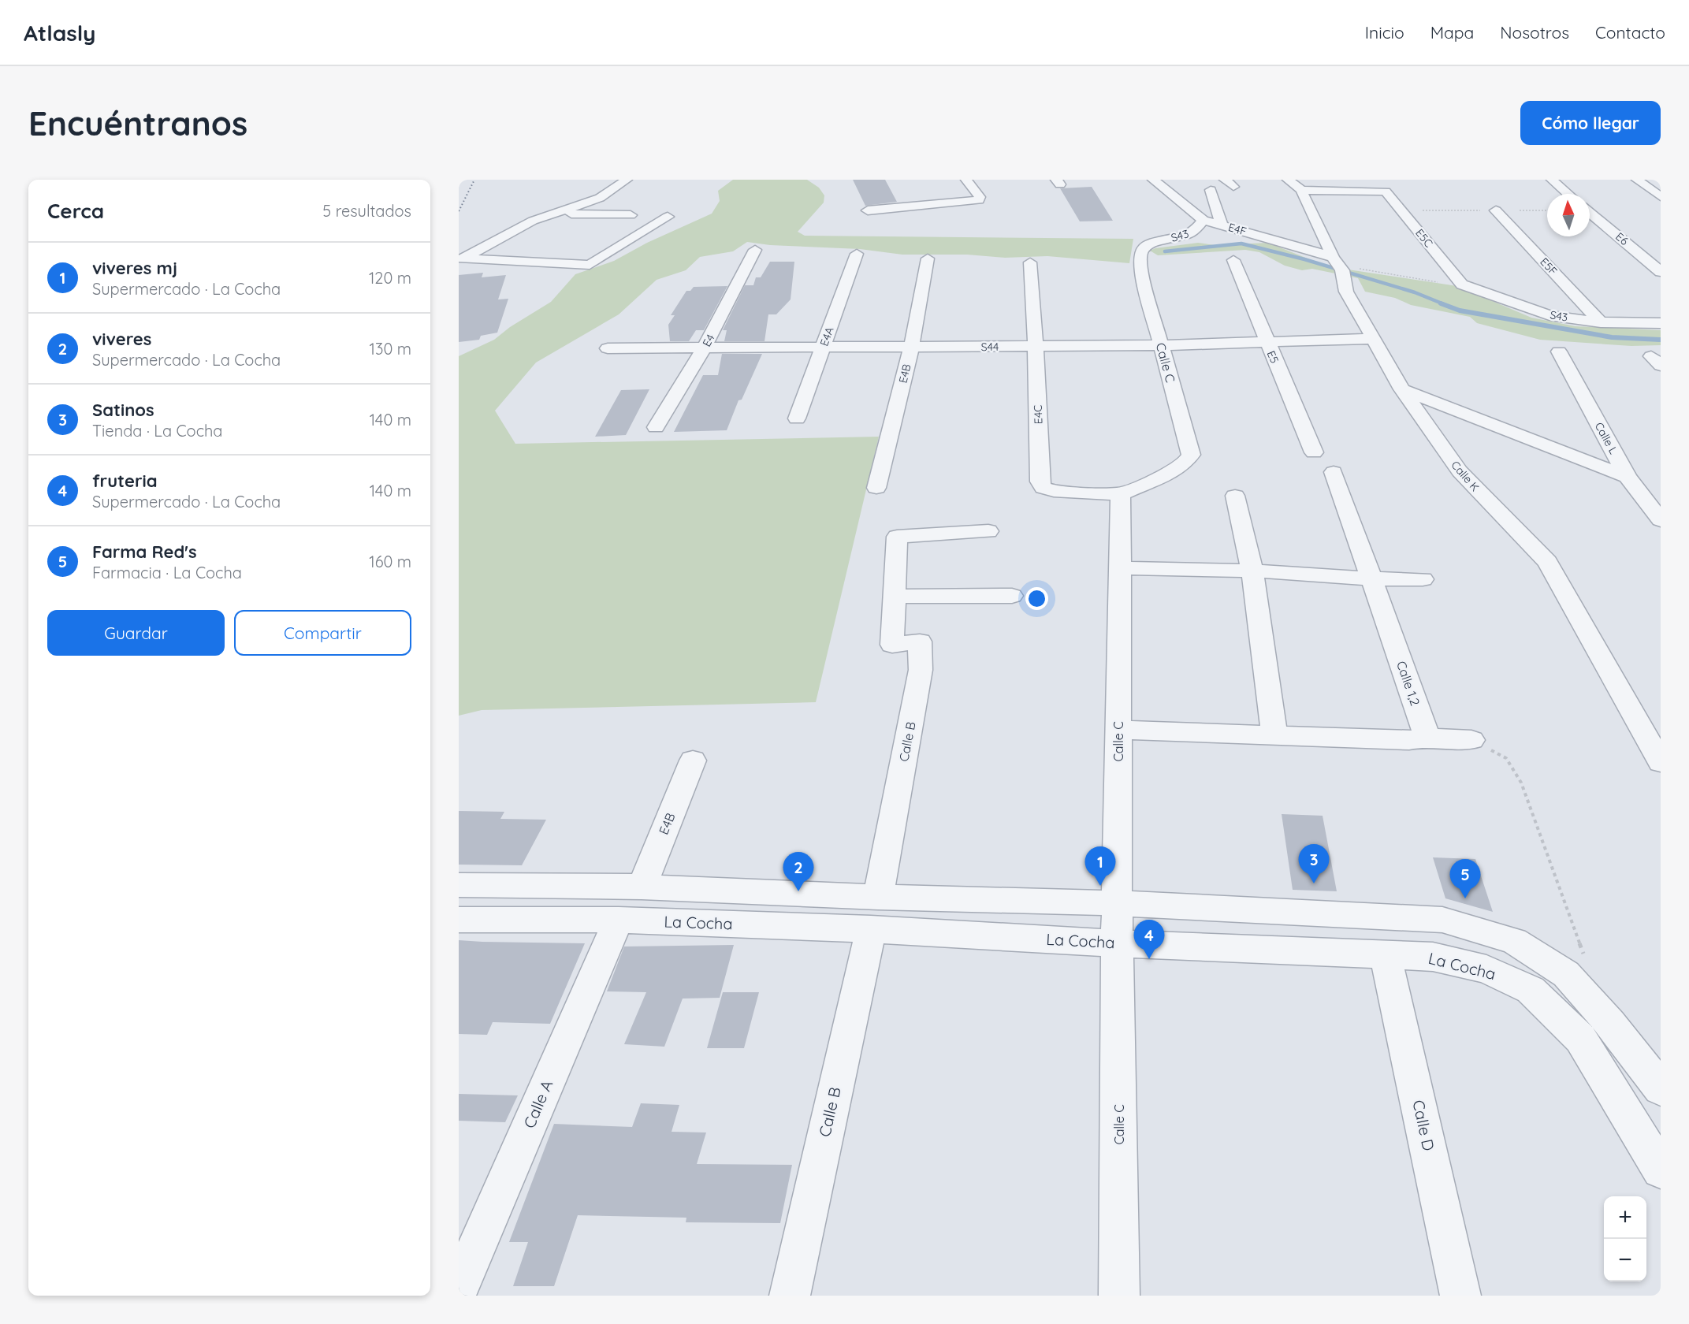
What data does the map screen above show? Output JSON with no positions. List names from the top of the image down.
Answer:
{
  "streets": {
    "street": [
      "E4F",
      "S43",
      "E5C",
      "E6",
      "E5F",
      "E4A",
      "E4",
      "S44",
      "E5",
      "Calle C",
      "E4B",
      "E4C",
      "Calle L",
      "Calle K",
      "Calle 1,2",
      "Calle B",
      "La Cocha",
      "Calle A",
      "Calle D"
    ]
  },
  "crossings": [
    ["E4F", "S43"],
    ["E4F", "Calle K"],
    ["S43", "E5C"],
    ["S43", "E5F"],
    ["S43", "Calle C"],
    ["E5C", "Calle K"],
    ["E4A", "S44"],
    ["E4", "S44"],
    ["S44", "E5"],
    ["S44", "Calle C"],
    ["S44", "E4B"],
    ["S44", "E4C"],
    ["S44", "Calle K"],
    ["Calle C", "E4C"],
    ["Calle C", "La Cocha"],
    ["E4B", "La Cocha"],
    ["Calle B", "La Cocha"],
    ["La Cocha", "Calle A"],
    ["La Cocha", "Calle D"]
  ],
  "north": "top",
  "page": {
    "header": "Atlasly",
    "nav": [
      "Inicio",
      "Mapa",
      "Nosotros",
      "Contacto"
    ],
    "buttons": [
      "Cómo llegar",
      ["Guardar", "Compartir"]
    ],
    "title": "Encuéntranos",
    "heading": ["Cerca", "5 resultados"],
    "list": [
      {
        "mark": "1",
        "name": "viveres mj",
        "note": "Supermercado · La Cocha",
        "value": "120 m"
      },
      {
        "mark": "2",
        "name": "viveres",
        "note": "Supermercado · La Cocha",
        "value": "130 m"
      },
      {
        "mark": "3",
        "name": "Satinos",
        "note": "Tienda · La Cocha",
        "value": "140 m"
      },
      {
        "mark": "4",
        "name": "fruteria",
        "note": "Supermercado · La Cocha",
        "value": "140 m"
      },
      {
        "mark": "5",
        "name": "Farma Red's",
        "note": "Farmacia · La Cocha",
        "value": "160 m"
      }
    ],
    "pins": [
      "3",
      "1",
      "2",
      "5",
      "4"
    ],
    "map_buttons": ["+", "−"]
  }
}
